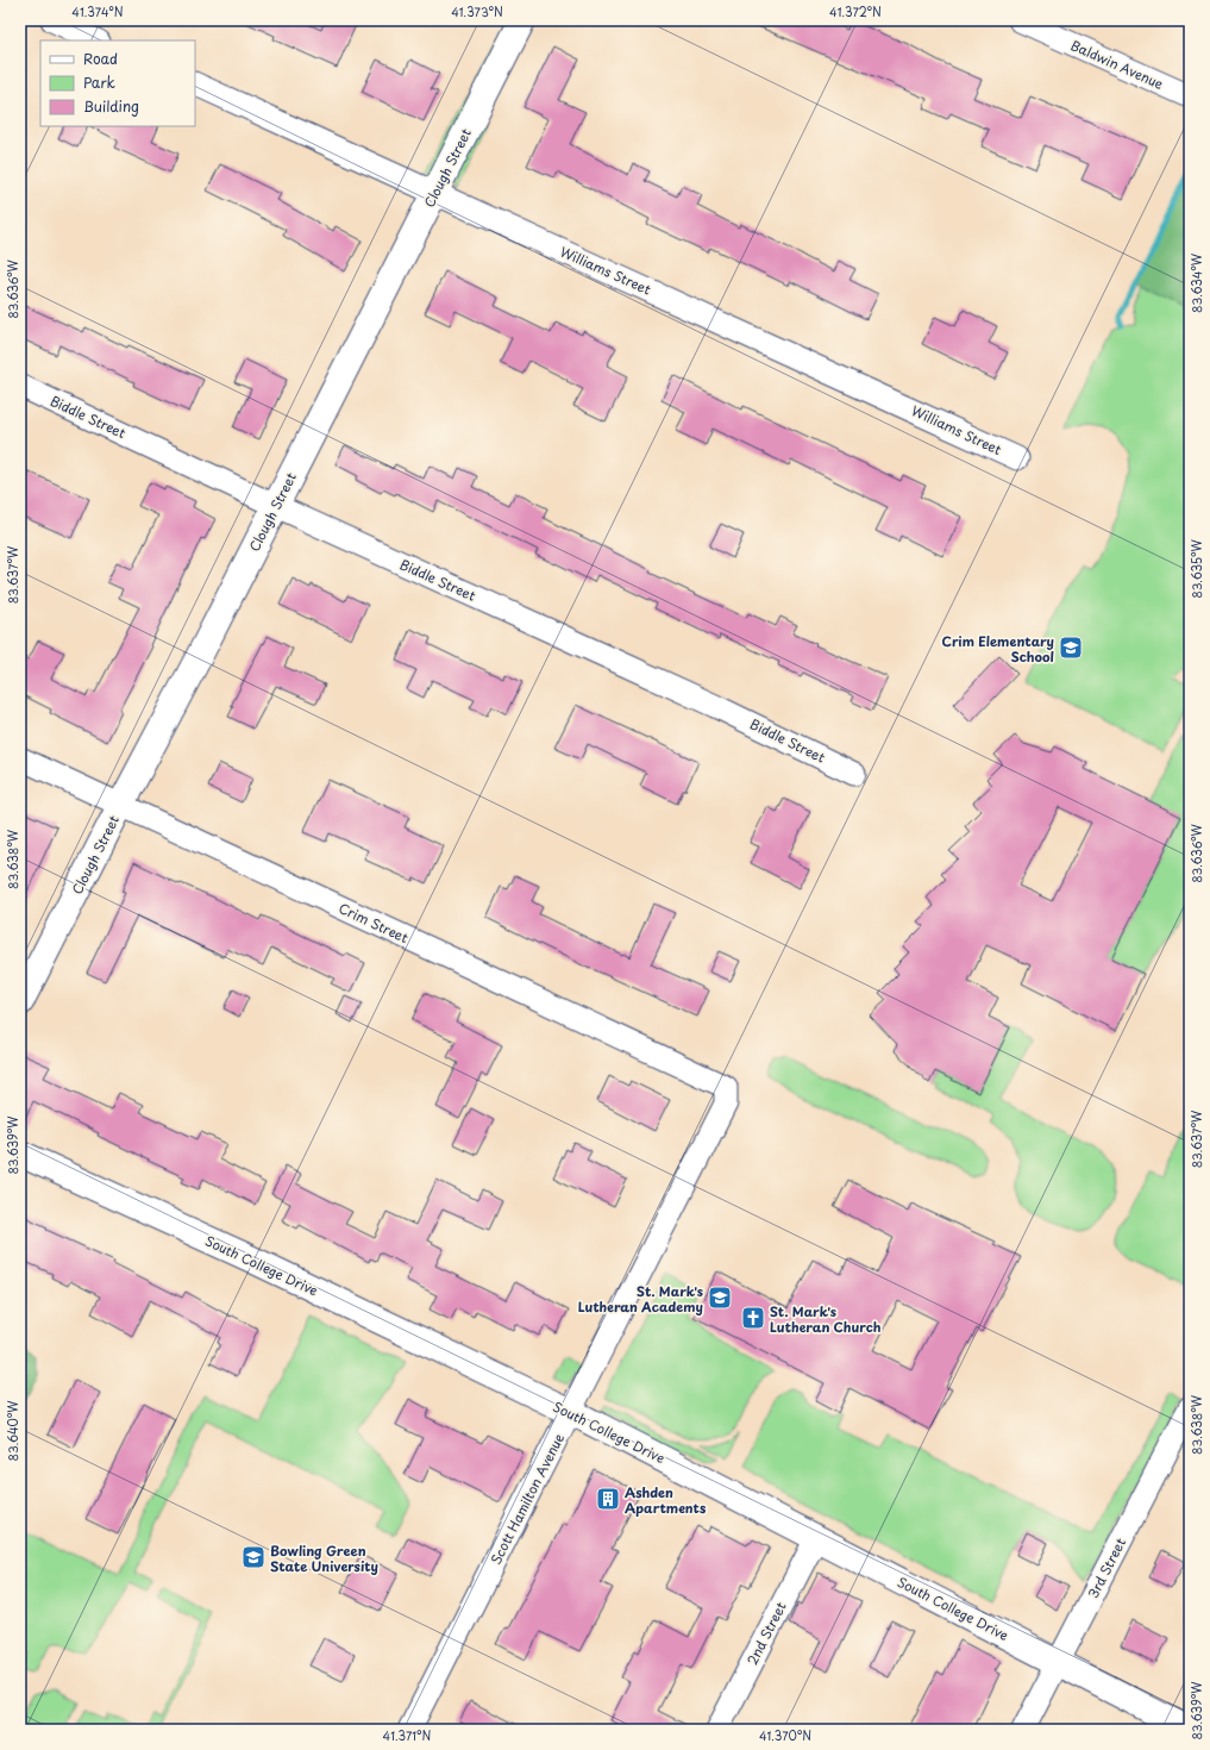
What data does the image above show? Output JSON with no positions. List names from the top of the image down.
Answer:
{
  "streets": {
    "street": [
      "Baldwin Avenue",
      "Clough Street",
      "Williams Street",
      "Biddle Street",
      "Crim Street",
      "South College Drive",
      "Scott Hamilton Avenue",
      "3rd Street",
      "2nd Street"
    ]
  },
  "crossings": [
    ["Clough Street", "Williams Street"],
    ["Clough Street", "Biddle Street"],
    ["Clough Street", "Crim Street"],
    ["Crim Street", "Scott Hamilton Avenue"],
    ["South College Drive", "Scott Hamilton Avenue"],
    ["South College Drive", "3rd Street"],
    ["South College Drive", "2nd Street"]
  ],
  "places": {
    "school or university": ["Crim Elementary School", "St. Mark's Lutheran Academy", "Bowling Green State University"],
    "church": ["St. Mark's Lutheran Church"],
    "building": ["Ashden Apartments"]
  },
  "legend": ["Road", "Park", "Building"],
  "coordinates": [
    "41.374°N",
    "41.373°N",
    "41.372°N",
    "83.634°W",
    "83.636°W",
    "83.635°W",
    "83.637°W",
    "83.638°W",
    "83.639°W",
    "83.640°W",
    "41.371°N",
    "41.370°N"
  ]
}
